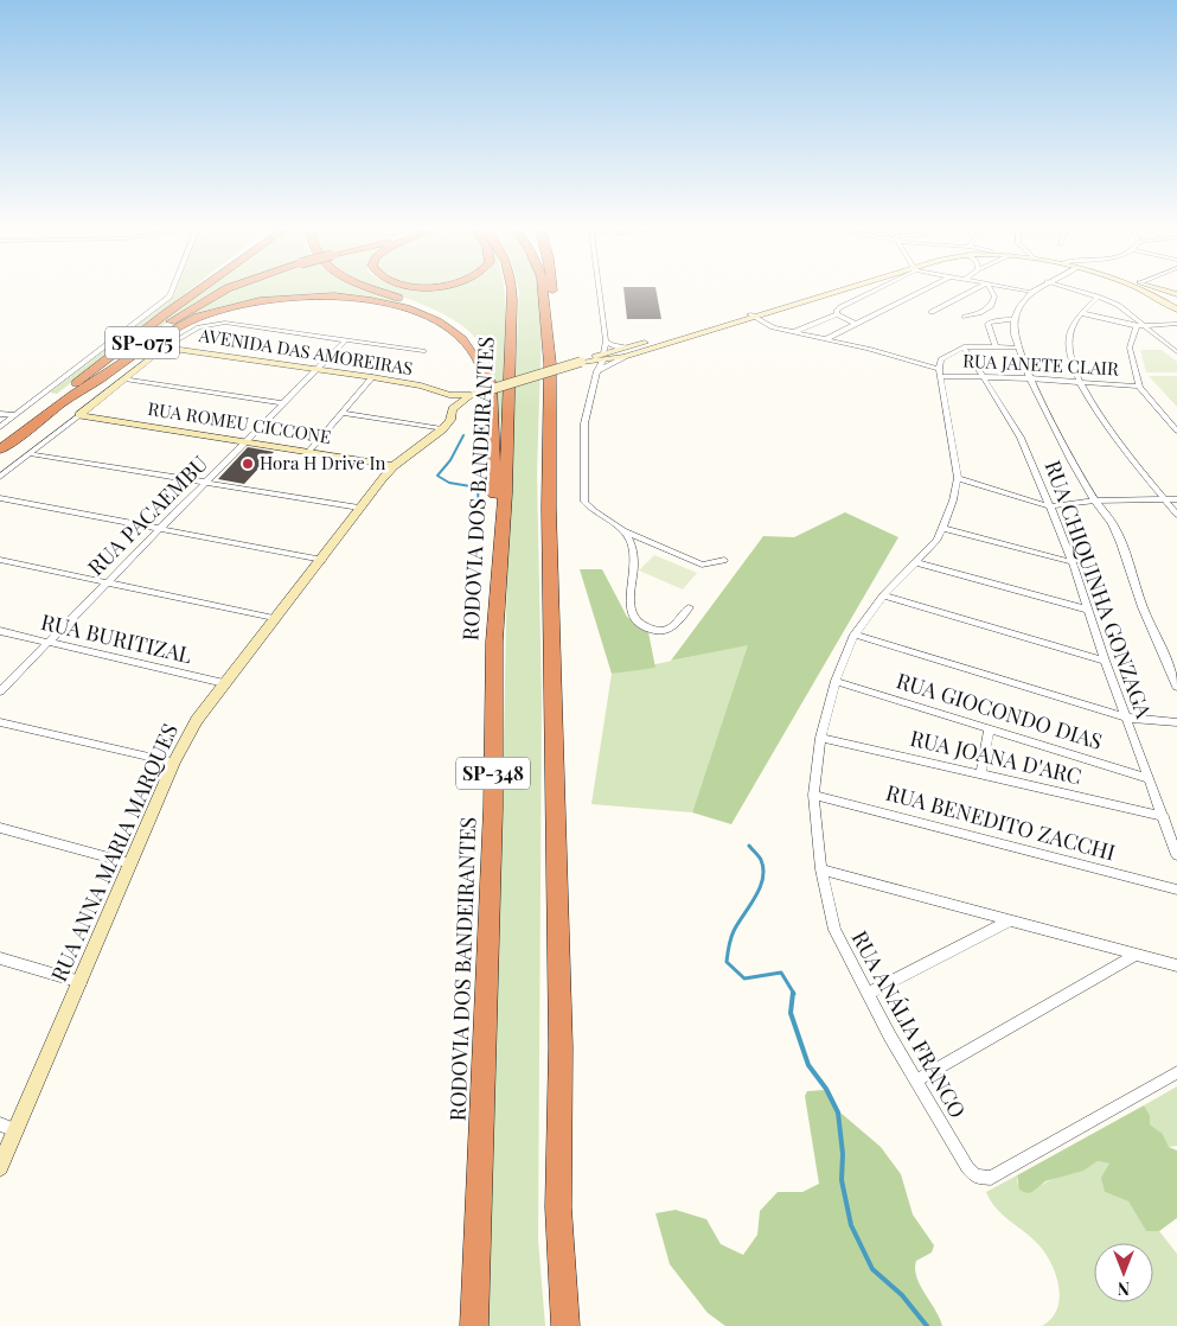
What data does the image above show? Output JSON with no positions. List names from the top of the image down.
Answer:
{
  "streets": {
    "highway": ["SP-075", "RODOVIA DOS BANDEIRANTES", "SP-348"],
    "main road": ["AVENIDA DAS AMOREIRAS", "RUA ROMEU CICCONE", "RUA ANNA MARIA MARQUES"],
    "street": [
      "RUA JANETE CLAIR",
      "RUA PACAEMBU",
      "RUA CHIQUINHA GONZAGA",
      "RUA BURITIZAL",
      "RUA GIOCONDO DIAS",
      "RUA JOANA D'ARC",
      "RUA BENEDITO ZACCHI",
      "RUA ANÁLIA FRANCO"
    ]
  },
  "crossings": [
    ["AVENIDA DAS AMOREIRAS", "RUA PACAEMBU"],
    ["RUA JANETE CLAIR", "RUA CHIQUINHA GONZAGA"],
    ["RUA JANETE CLAIR", "RUA ANÁLIA FRANCO"],
    ["RUA ROMEU CICCONE", "RUA PACAEMBU"],
    ["RUA ROMEU CICCONE", "RUA ANNA MARIA MARQUES"],
    ["RUA PACAEMBU", "RUA BURITIZAL"],
    ["RUA CHIQUINHA GONZAGA", "RUA GIOCONDO DIAS"],
    ["RUA CHIQUINHA GONZAGA", "RUA JOANA D'ARC"],
    ["RUA BURITIZAL", "RUA ANNA MARIA MARQUES"],
    ["RUA GIOCONDO DIAS", "RUA ANÁLIA FRANCO"],
    ["RUA JOANA D'ARC", "RUA ANÁLIA FRANCO"],
    ["RUA BENEDITO ZACCHI", "RUA ANÁLIA FRANCO"]
  ],
  "places": ["Hora H Drive In"],
  "north": "bottom"
}
